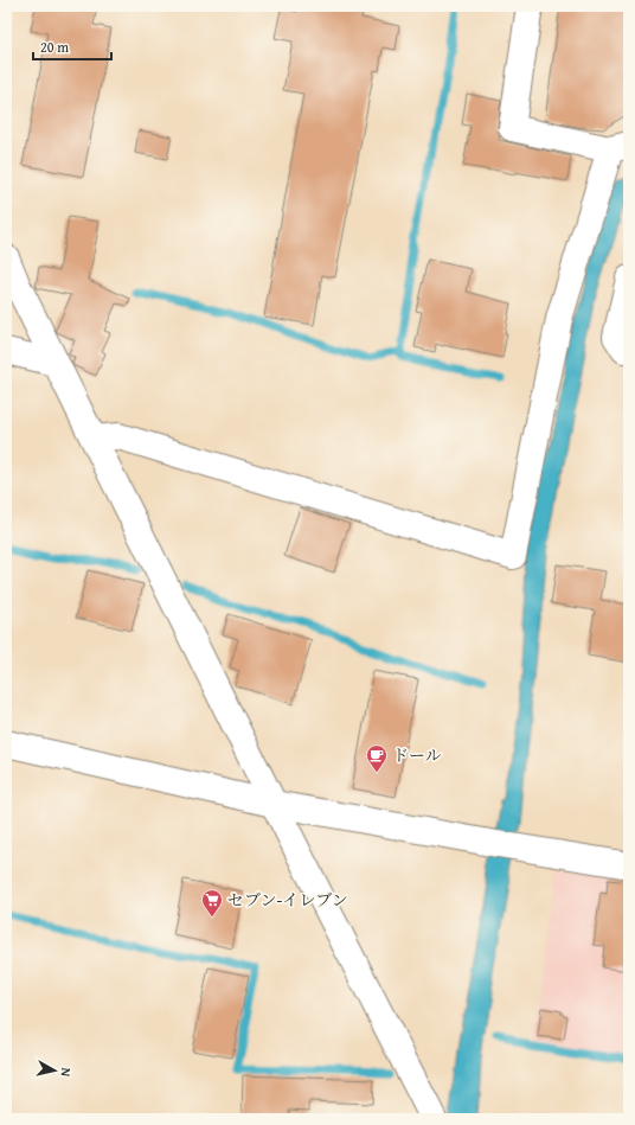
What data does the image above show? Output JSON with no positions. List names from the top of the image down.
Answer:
{
  "places": {
    "cafe": ["ドール"],
    "supermarket": ["セブン-イレブン"]
  },
  "scale_bar": "20 m",
  "north": "right"
}
